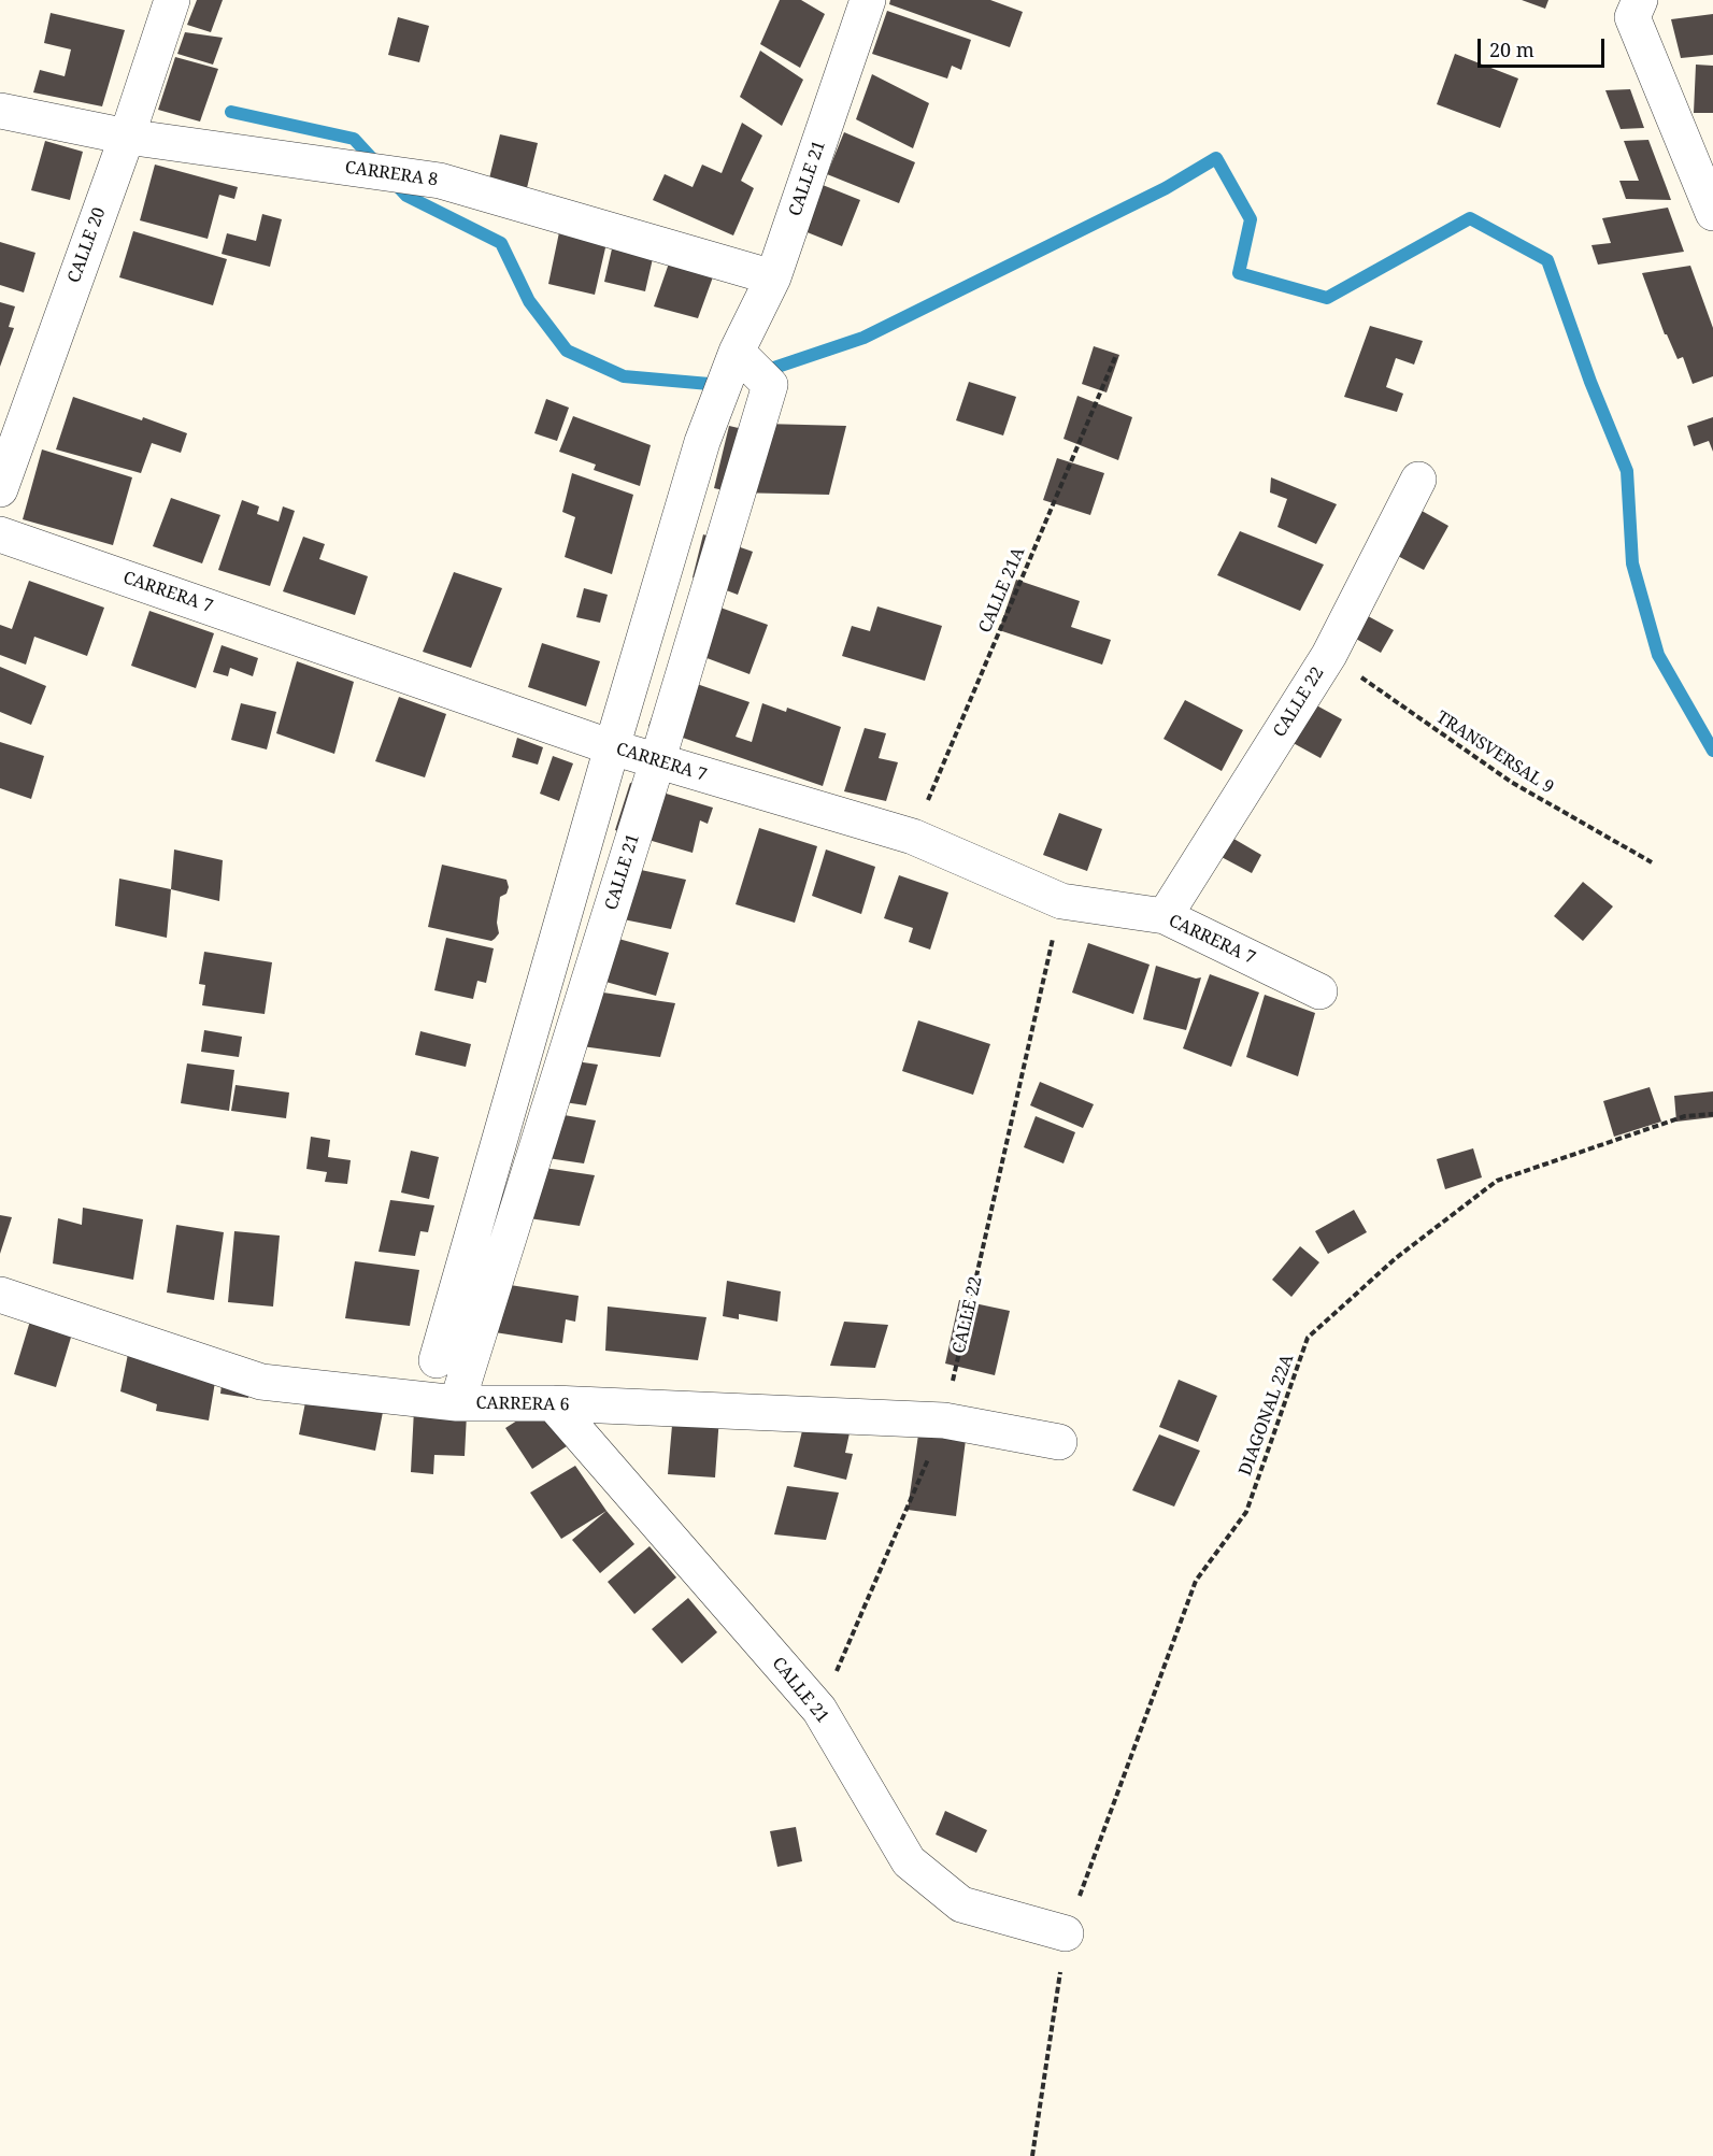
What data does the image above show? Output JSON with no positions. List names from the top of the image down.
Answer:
{
  "streets": {
    "street": [
      "CARRERA 8",
      "CALLE 21",
      "CALLE 20",
      "CARRERA 7",
      "CALLE 22",
      "CARRERA 6"
    ],
    "path": ["CALLE 21A", "TRANSVERSAL 9", "DIAGONAL 22A"]
  },
  "crossings": [
    ["CARRERA 8", "CALLE 21"],
    ["CARRERA 8", "CALLE 20"],
    ["CALLE 21", "CARRERA 7"],
    ["CALLE 21", "CALLE 22"],
    ["CALLE 21", "CARRERA 6"],
    ["CALLE 21", "DIAGONAL 22A"],
    ["CALLE 21A", "CARRERA 7"],
    ["CARRERA 7", "CALLE 22"],
    ["CALLE 22", "TRANSVERSAL 9"],
    ["CALLE 22", "CARRERA 6"]
  ],
  "scale_bar": "20 m"
}
